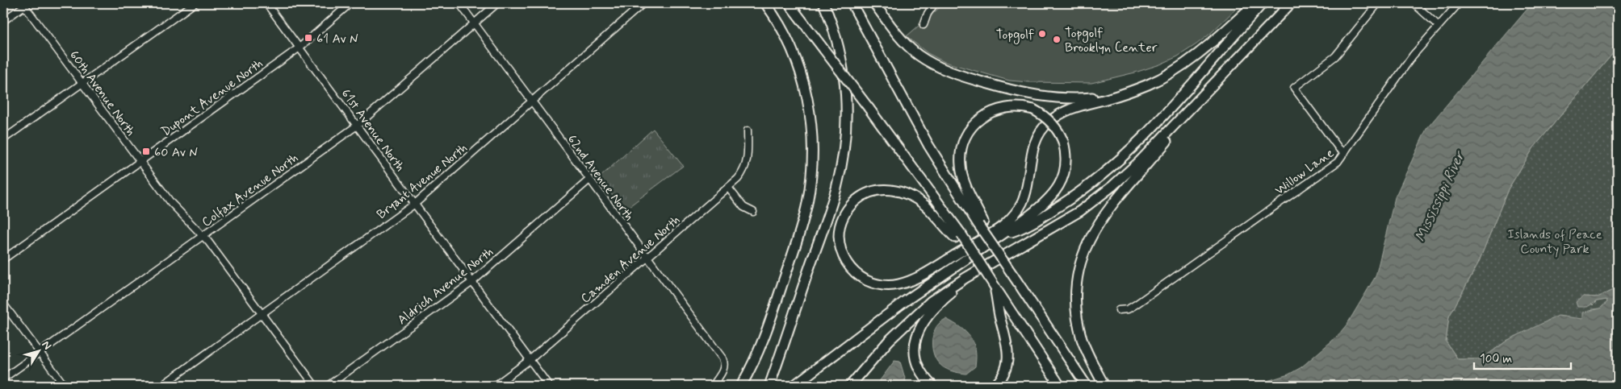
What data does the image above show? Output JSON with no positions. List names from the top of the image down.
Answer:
{
  "streets": {
    "street": [
      "60th Avenue North",
      "Dupont Avenue North",
      "61st Avenue North",
      "Willow Lane",
      "62nd Avenue North",
      "Bryant Avenue North",
      "Colfax Avenue North",
      "Camden Avenue North",
      "Aldrich Avenue North"
    ]
  },
  "crossings": [
    ["60th Avenue North", "Dupont Avenue North"],
    ["60th Avenue North", "Bryant Avenue North"],
    ["60th Avenue North", "Colfax Avenue North"],
    ["Dupont Avenue North", "61st Avenue North"],
    ["61st Avenue North", "Bryant Avenue North"],
    ["61st Avenue North", "Colfax Avenue North"],
    ["61st Avenue North", "Camden Avenue North"],
    ["61st Avenue North", "Aldrich Avenue North"],
    ["62nd Avenue North", "Bryant Avenue North"],
    ["62nd Avenue North", "Colfax Avenue North"],
    ["62nd Avenue North", "Camden Avenue North"],
    ["62nd Avenue North", "Aldrich Avenue North"]
  ],
  "water": ["Mississippi River"],
  "parks": ["Islands of Peace County Park"],
  "places": {
    "other": ["Topgolf", "Topgolf Brooklyn Center"],
    "transit": ["61 Av N", "60 Av N"]
  },
  "scale_bar": "100 m",
  "north": "top right"
}
